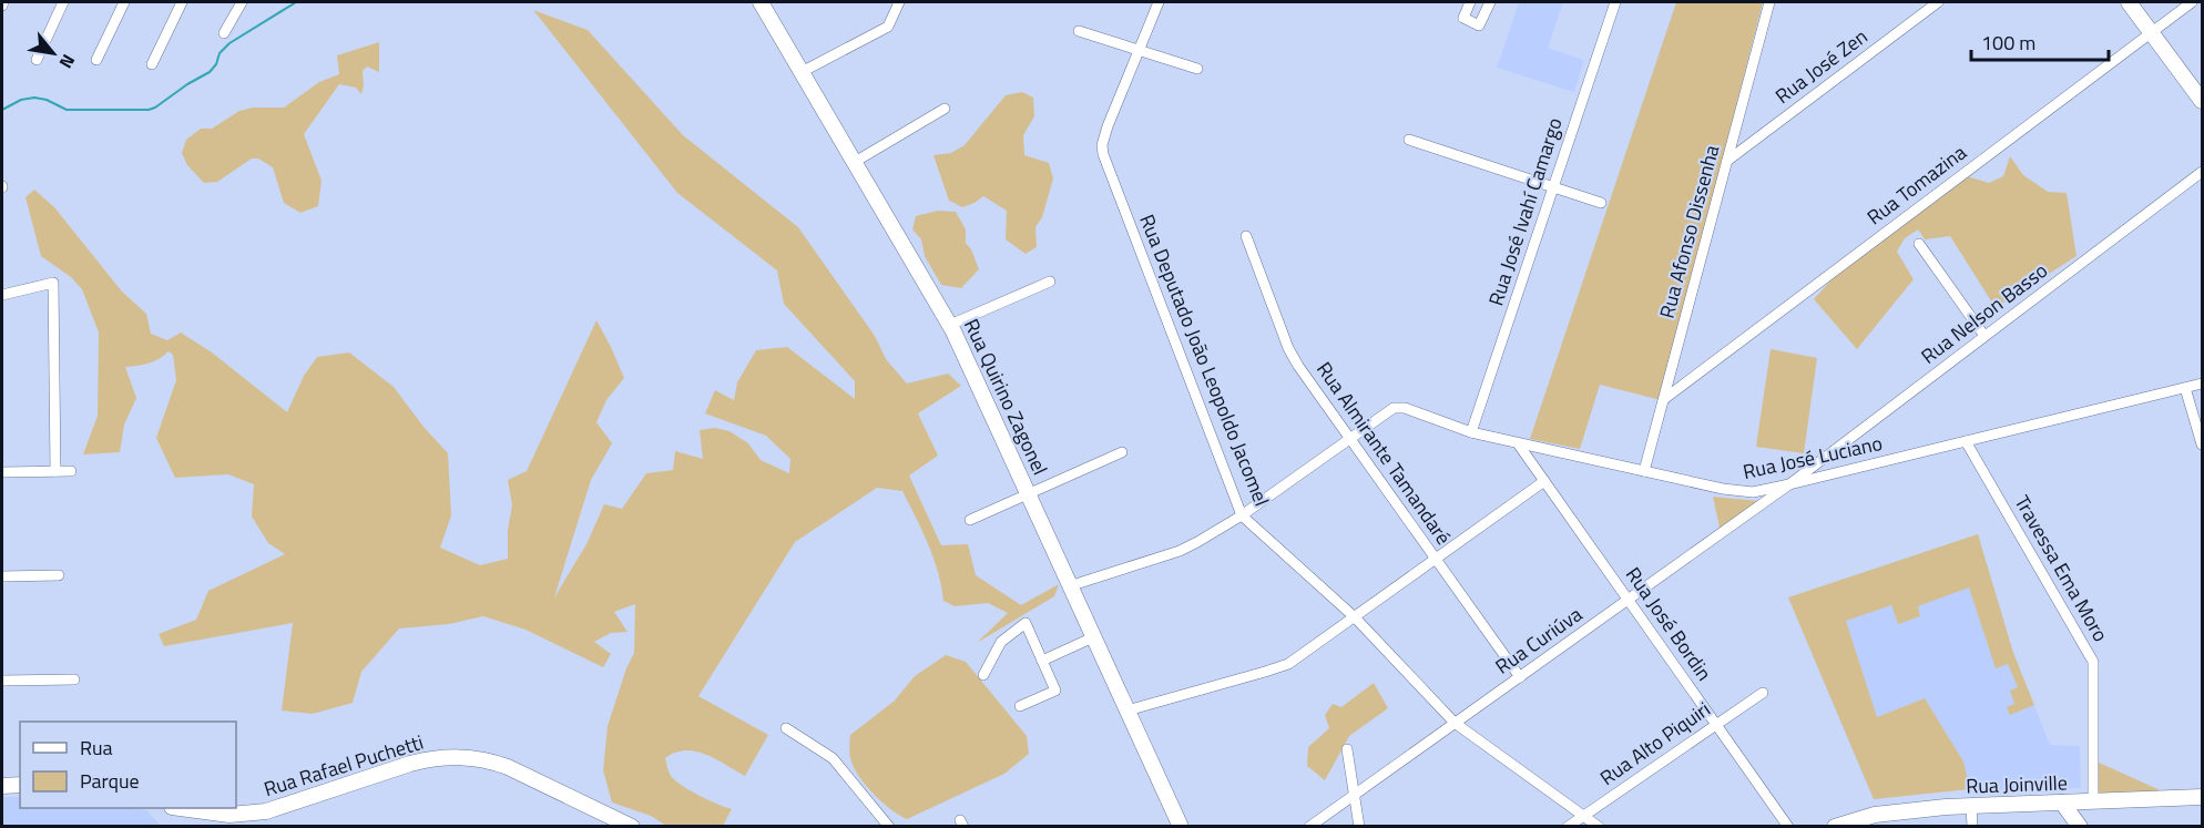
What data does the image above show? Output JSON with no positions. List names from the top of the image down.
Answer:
{
  "streets": {
    "street": [
      "Rua José Zen",
      "Rua Tomazina",
      "Rua José Ivahí Camargo",
      "Rua Afonso Dissenha",
      "Rua Nelson Basso",
      "Rua Deputado João Leopoldo Jacomel",
      "Rua Quirino Zagonel",
      "Rua Almirante Tamandaré",
      "Rua José Luciano",
      "Travessa Ema Moro",
      "Rua José Bordin",
      "Rua Curiúva",
      "Rua Alto Piquiri",
      "Rua Rafael Puchetti",
      "Rua Joinville"
    ]
  },
  "crossings": [
    ["Rua José Zen", "Rua Afonso Dissenha"],
    ["Rua Tomazina", "Rua Afonso Dissenha"],
    ["Rua José Ivahí Camargo", "Rua José Luciano"],
    ["Rua Afonso Dissenha", "Rua José Luciano"],
    ["Rua Nelson Basso", "Rua José Luciano"],
    ["Rua Nelson Basso", "Rua Curiúva"],
    ["Rua Deputado João Leopoldo Jacomel", "Rua Curiúva"],
    ["Rua Deputado João Leopoldo Jacomel", "Rua Alto Piquiri"],
    ["Rua Almirante Tamandaré", "Rua José Luciano"],
    ["Rua Almirante Tamandaré", "Rua Curiúva"],
    ["Rua José Luciano", "Travessa Ema Moro"],
    ["Rua José Luciano", "Rua José Bordin"],
    ["Rua José Luciano", "Rua Curiúva"],
    ["Travessa Ema Moro", "Rua Joinville"],
    ["Rua José Bordin", "Rua Curiúva"],
    ["Rua José Bordin", "Rua Alto Piquiri"]
  ],
  "legend": ["Rua", "Parque"],
  "scale_bar": "100 m",
  "north": "bottom right"
}
